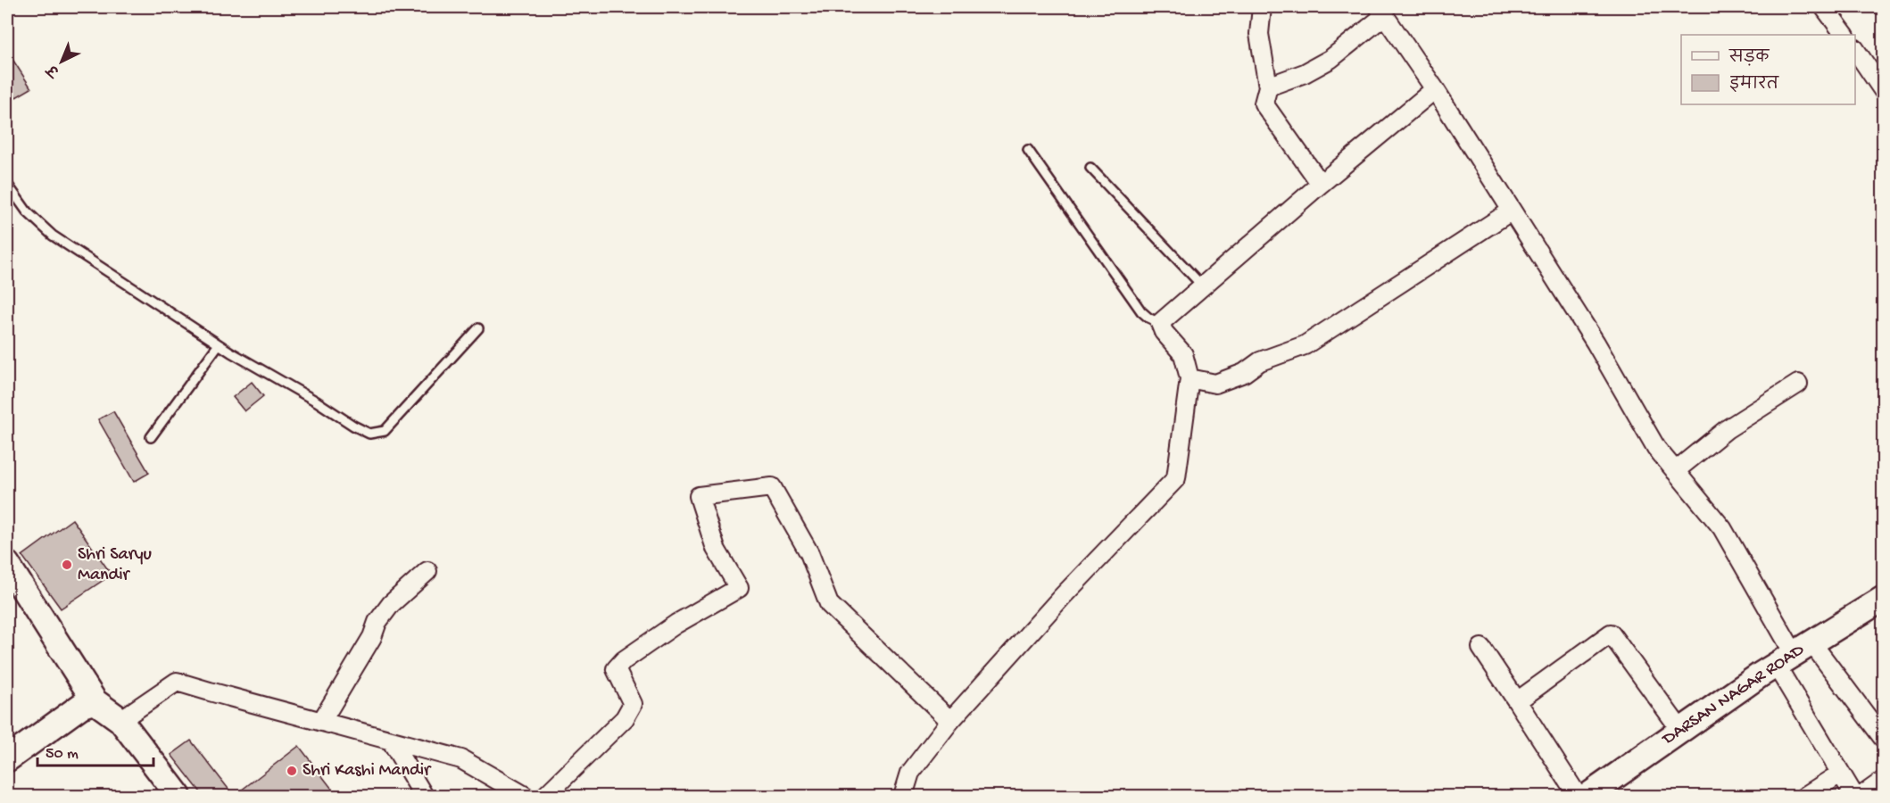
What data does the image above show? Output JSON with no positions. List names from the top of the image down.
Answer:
{
  "streets": {
    "street": ["DARSAN NAGAR ROAD"]
  },
  "places": ["Shri Saryu Mandir", "Shri Kashi Mandir"],
  "legend": ["सड़क", "इमारत"],
  "scale_bar": "50 m",
  "north": "bottom left"
}
